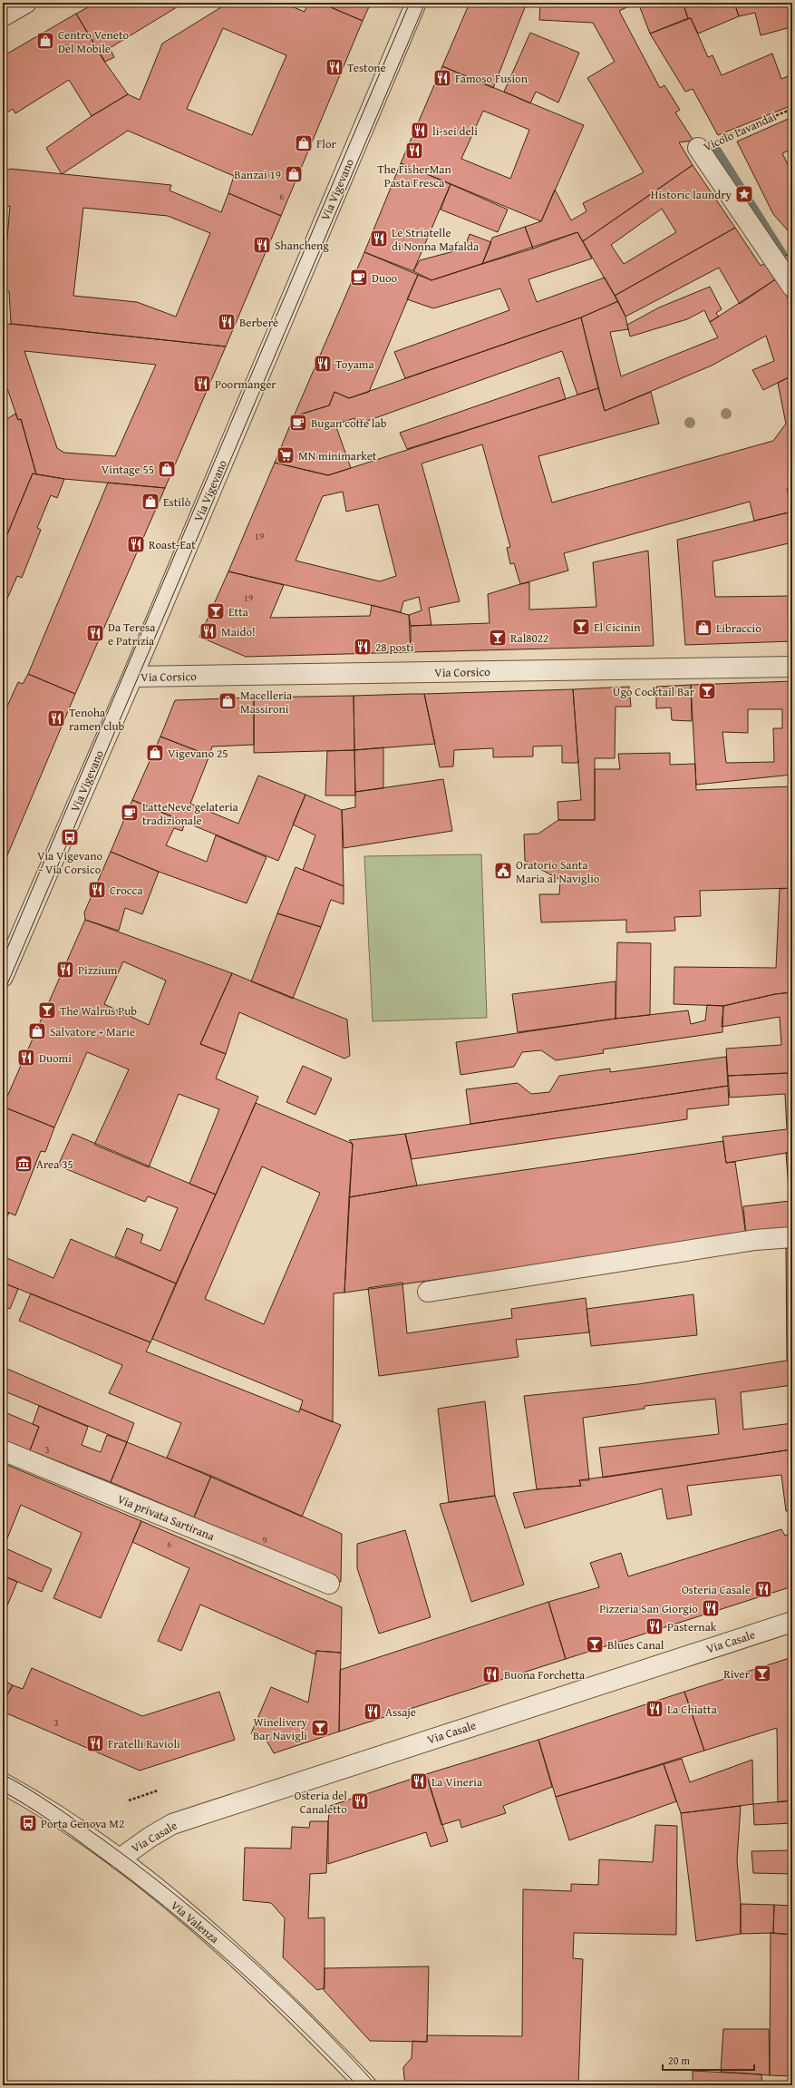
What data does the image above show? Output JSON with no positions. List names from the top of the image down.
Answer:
{
  "streets": {
    "street": [
      "Vicolo Lavandai",
      "Via Vigevano",
      "Via Corsico",
      "Via privata Sartirana",
      "Via Casale",
      "Via Valenza"
    ]
  },
  "crossings": [
    ["Via Vigevano", "Via Corsico"],
    ["Via Casale", "Via Valenza"]
  ],
  "places": {
    "shop": [
      "Centro Veneto Del Mobile",
      "Flor",
      "Banzai 19",
      "Vintage 55",
      "Estilò",
      "Libraccio",
      "Macelleria Massironi",
      "Vigevano 25",
      "Salvatore + Marie"
    ],
    "restaurant": [
      "Testone",
      "Famoso Fusion",
      "li-sei deli",
      "The FisherMan Pasta Fresca",
      "Le Striatelle di Nonna Mafalda",
      "Shancheng",
      "Berberè",
      "Toyama",
      "Poormanger",
      "Roast-Eat",
      "Maido!",
      "Da Teresa e Patrizia",
      "28 posti",
      "Tenoha ramen club",
      "Crocca",
      "Pizzium",
      "Duomi",
      "Osteria Casale",
      "Pizzeria San Giorgio",
      "Pasternak",
      "Buona Forchetta",
      "La Chiatta",
      "Assaje",
      "Fratelli Ravioli",
      "La Vineria",
      "Osteria del Canaletto"
    ],
    "place": ["Historic laundry"],
    "cafe": ["Duoo", "Bugan coffe lab", "LatteNeve gelateria tradizionale"],
    "supermarket": ["MN minimarket"],
    "bar": [
      "Etta",
      "El Cicinin",
      "Ral8022",
      "Ugo Cocktail Bar",
      "The Walrus Pub",
      "Blues Canal",
      "River",
      "Winelivery Bar Navigli"
    ],
    "bus stop": ["Via Vigevano - Via Corsico", "Porta Genova M2"],
    "public building": ["Oratorio Santa Maria al Naviglio"],
    "museum": ["Area 35"]
  },
  "house_numbers": [
    "6",
    "19",
    "19",
    "3",
    "9",
    "6",
    "3"
  ],
  "scale_bar": "20 m"
}
